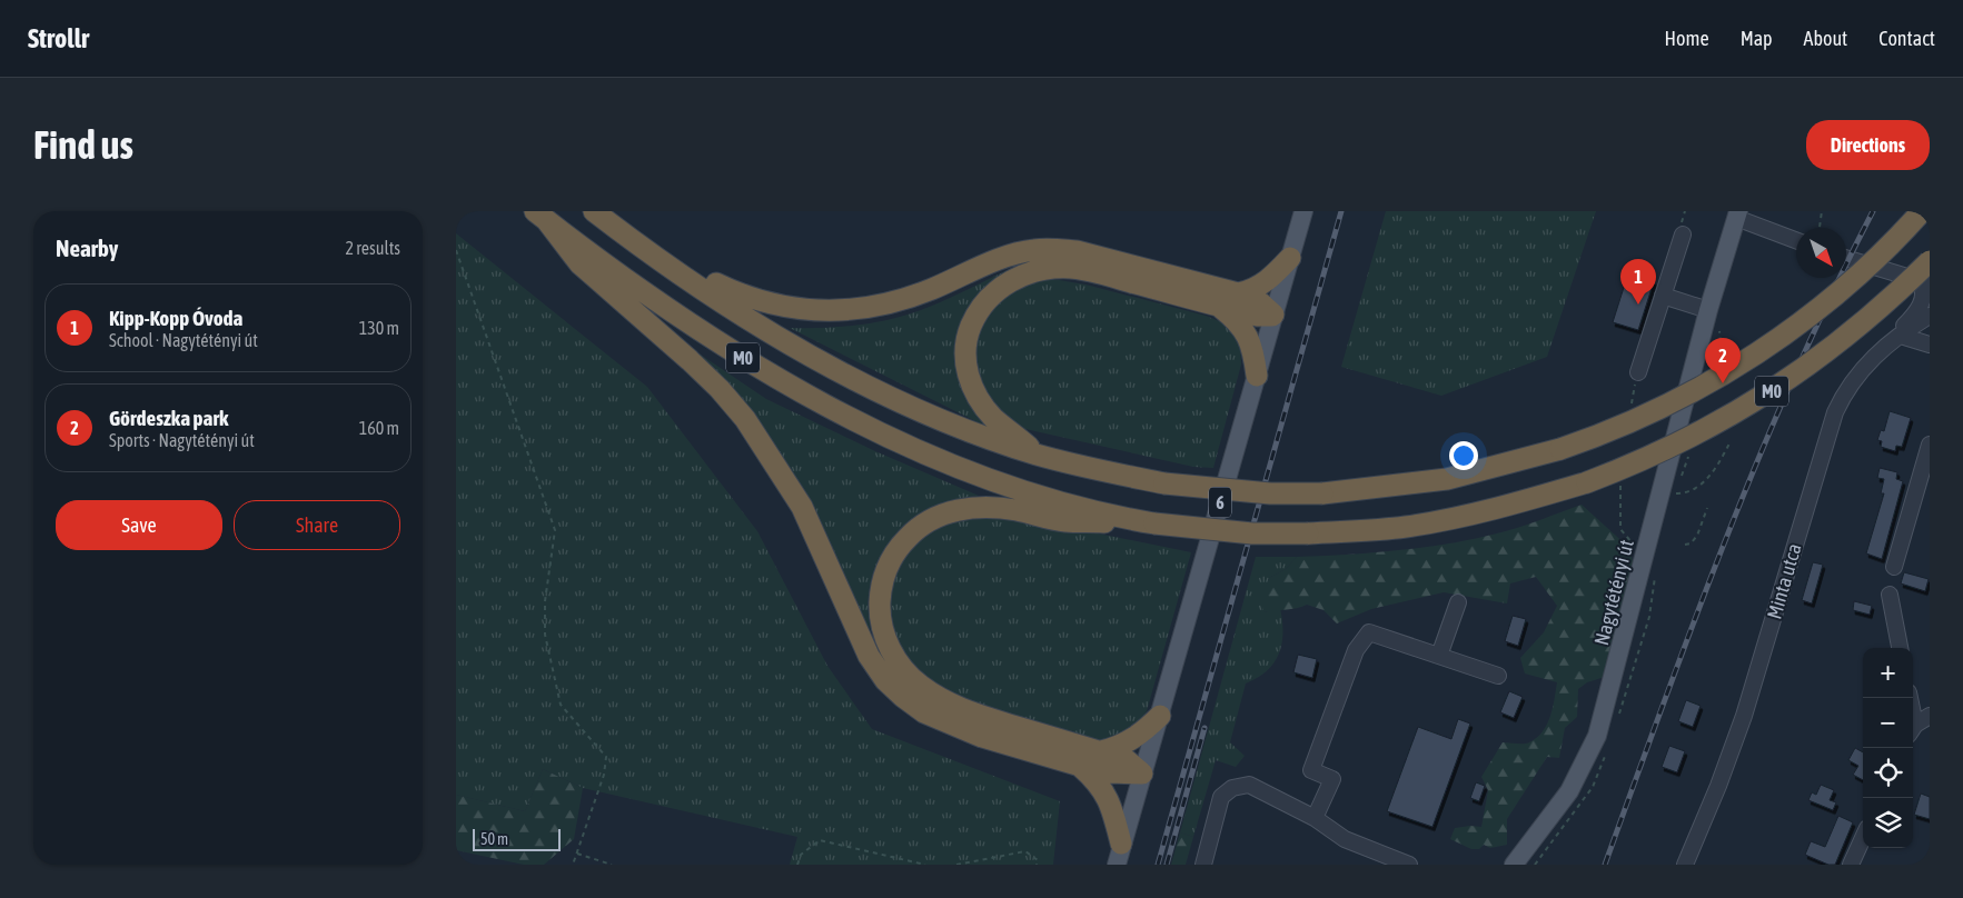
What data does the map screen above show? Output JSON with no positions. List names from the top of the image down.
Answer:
{
  "streets": {
    "highway": ["M0"],
    "main road": ["6", "Nagytétényi út"],
    "street": ["Minta utca"]
  },
  "scale_bar": "50 m",
  "north": "bottom right",
  "page": {
    "header": "Strollr",
    "nav": [
      "Home",
      "Map",
      "About",
      "Contact"
    ],
    "buttons": [
      "Directions",
      ["Save", "Share"]
    ],
    "title": "Find us",
    "heading": ["Nearby", "2 results"],
    "pins": ["1", "2"],
    "list": [
      {
        "mark": "1",
        "name": "Kipp-Kopp Óvoda",
        "note": "School · Nagytétényi út",
        "value": "130 m"
      },
      {
        "mark": "2",
        "name": "Gördeszka park",
        "note": "Sports · Nagytétényi út",
        "value": "160 m"
      }
    ],
    "map_buttons": ["+", "−"],
    "scale": "50 m"
  }
}
